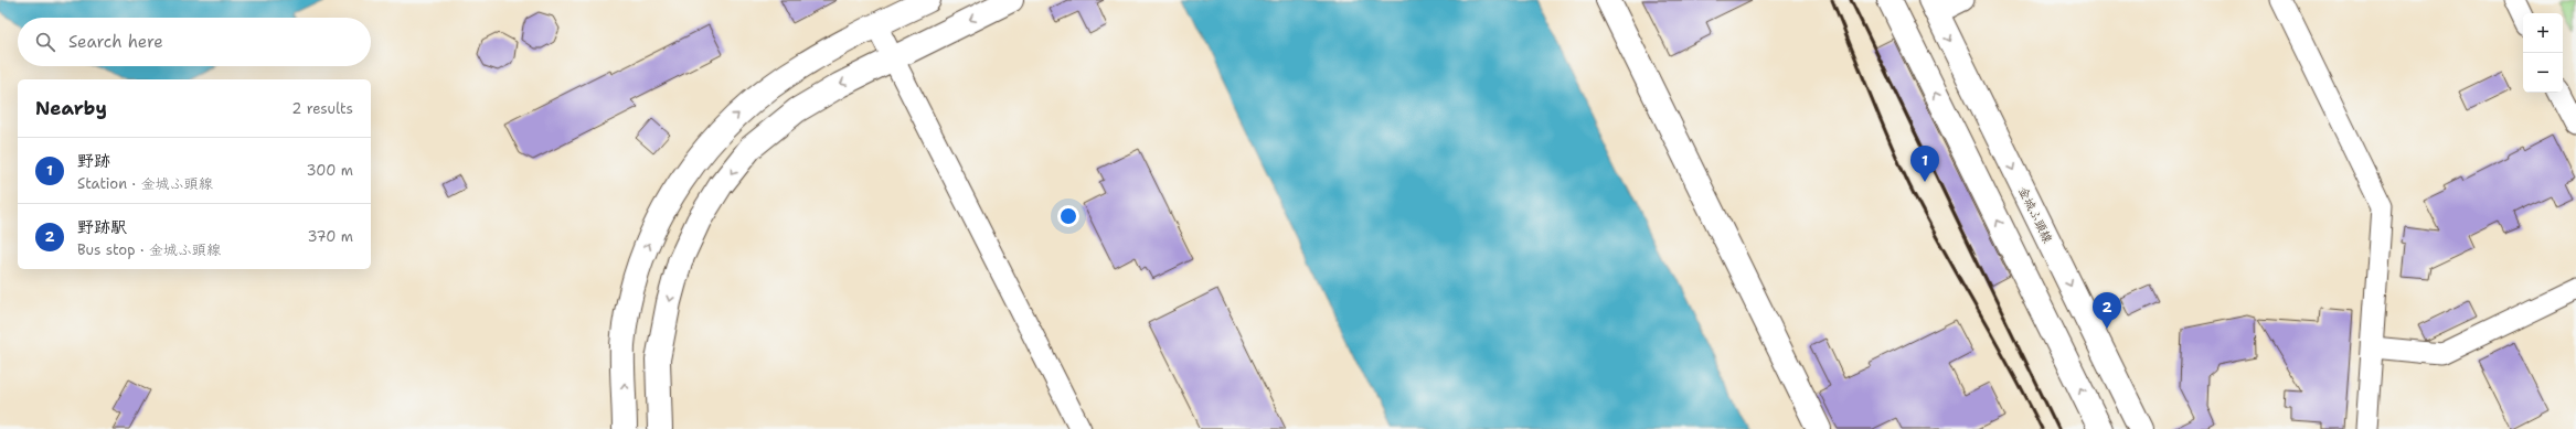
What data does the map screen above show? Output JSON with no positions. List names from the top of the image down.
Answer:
{
  "streets": {
    "street": ["金城ふ頭線"]
  },
  "page": {
    "map_buttons": ["+", "−"],
    "search": "Search here",
    "heading": ["Nearby", "2 results"],
    "list": [
      {
        "mark": "1",
        "name": "野跡",
        "note": "Station · 金城ふ頭線",
        "value": "300 m"
      },
      {
        "mark": "2",
        "name": "野跡駅",
        "note": "Bus stop · 金城ふ頭線",
        "value": "370 m"
      }
    ],
    "pins": ["1", "2"]
  }
}
